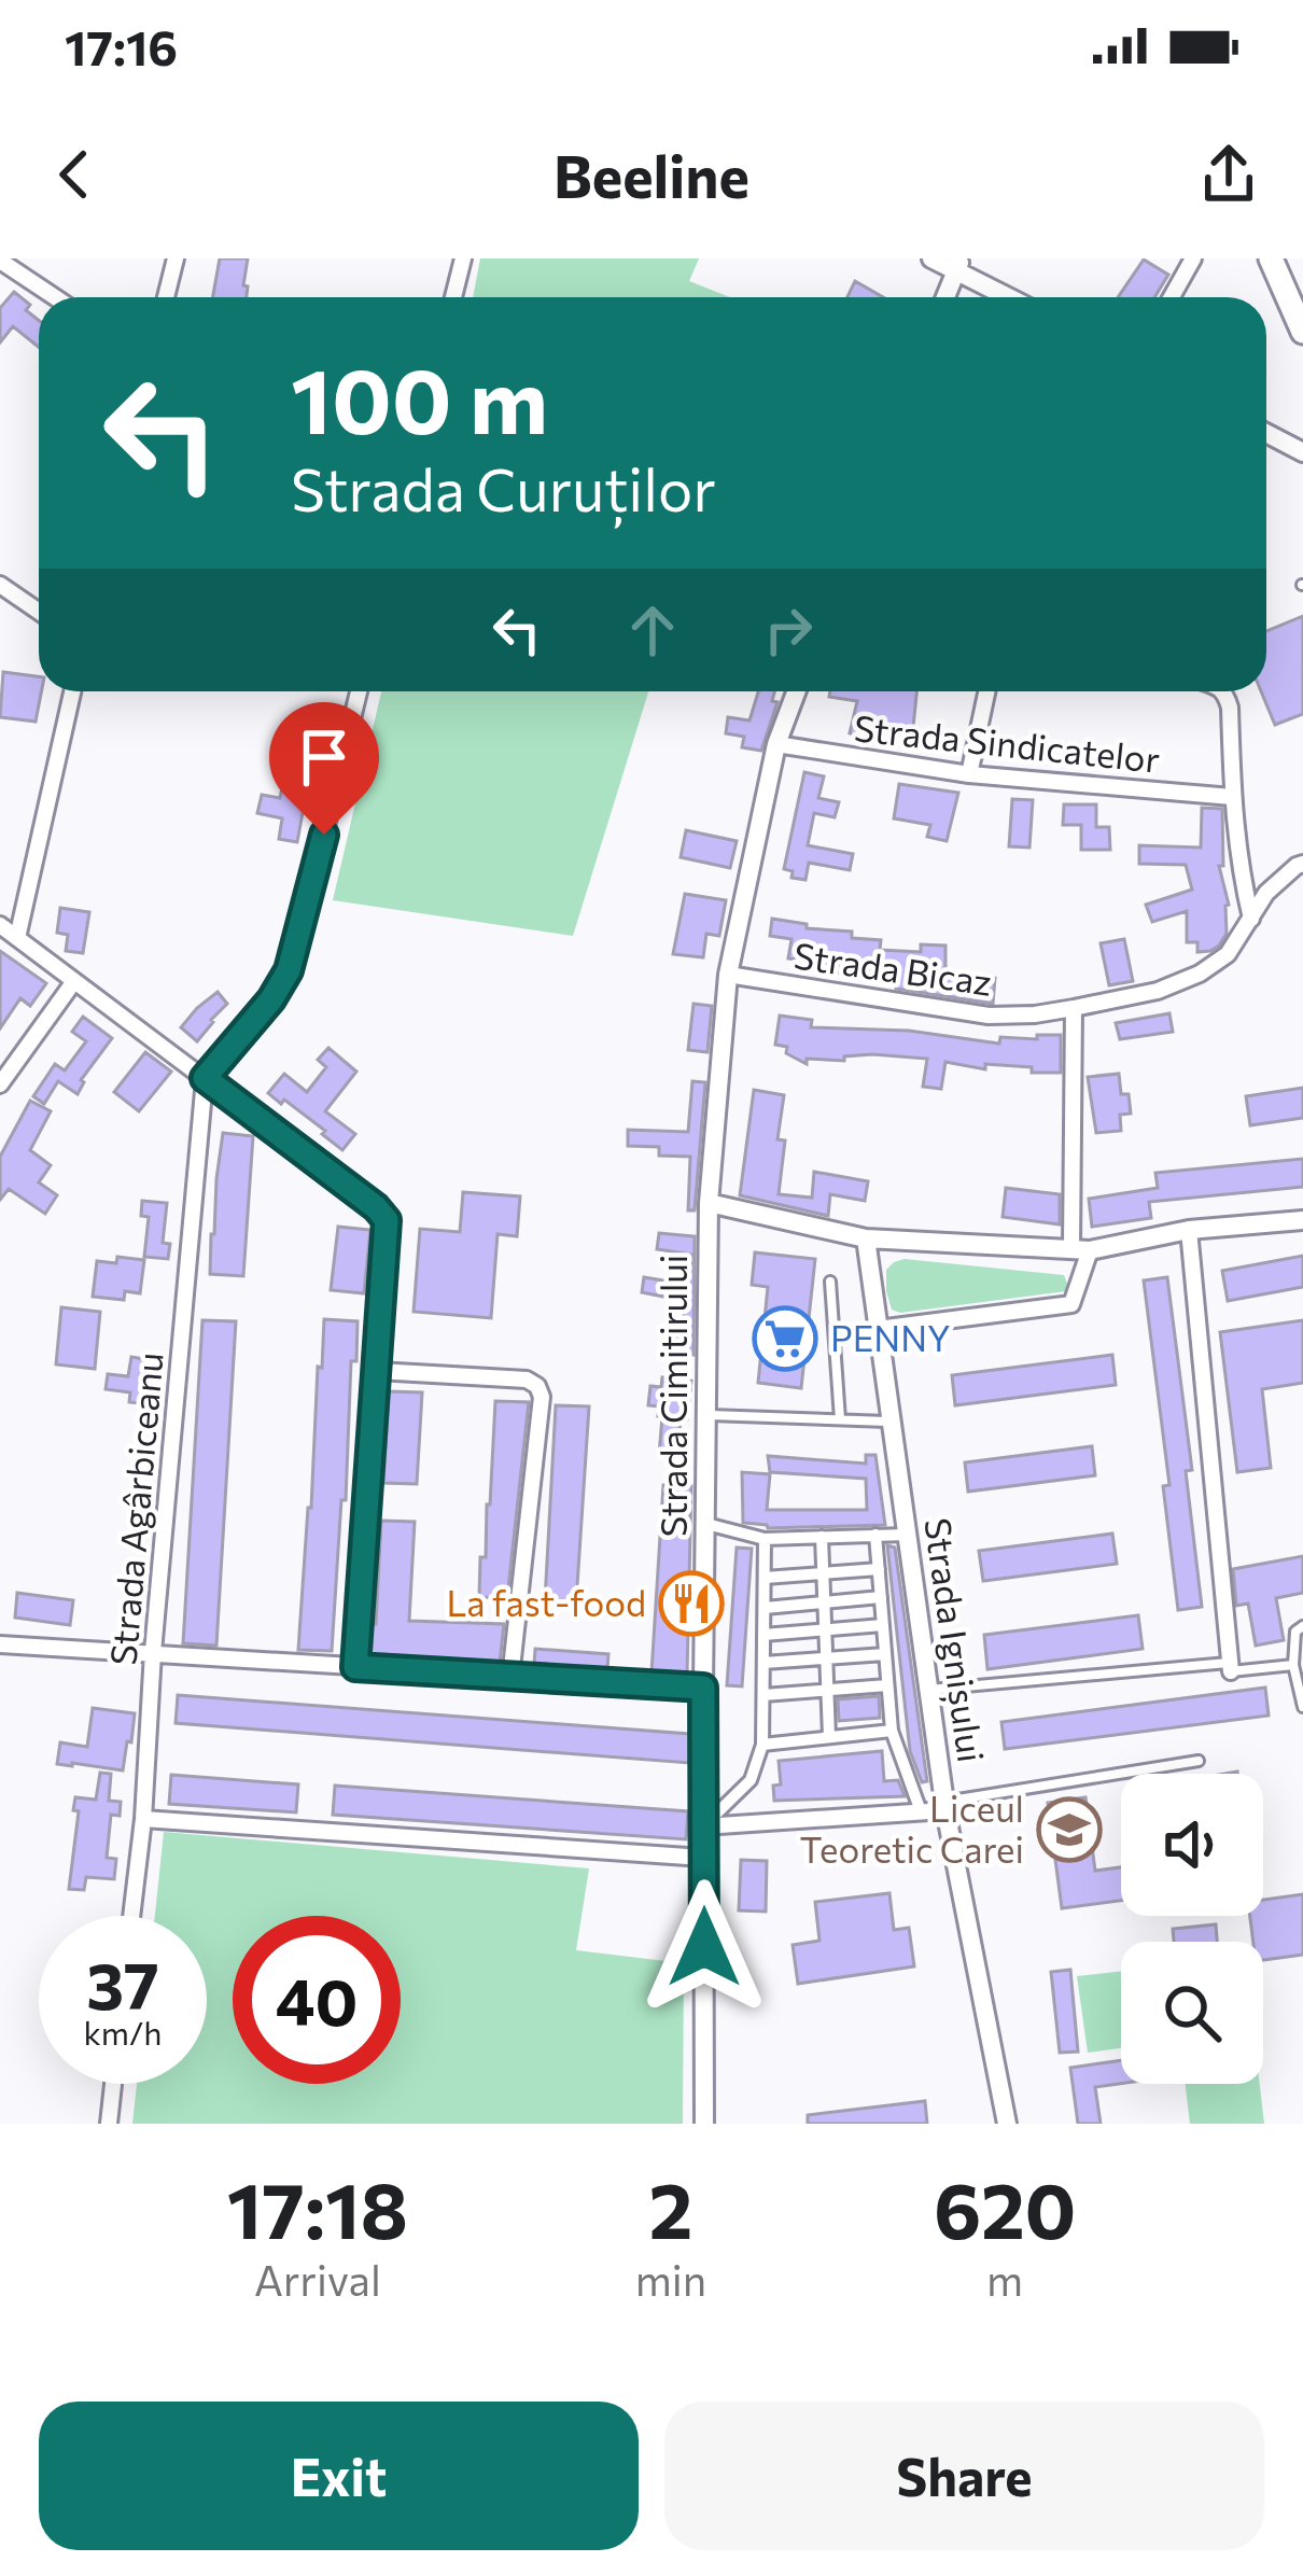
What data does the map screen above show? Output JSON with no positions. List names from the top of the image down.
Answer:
{
  "streets": {
    "street": [
      "Strada Sindicatelor",
      "Strada Bicaz",
      "Strada Cimitirului",
      "Strada Agârbiceanu",
      "Strada Ignișului"
    ]
  },
  "crossings": [
    ["Strada Sindicatelor", "Strada Cimitirului"],
    ["Strada Bicaz", "Strada Cimitirului"]
  ],
  "places": {
    "supermarket": ["PENNY"],
    "restaurant": ["La fast-food"],
    "school or university": ["Liceul Teoretic Carei"]
  },
  "page": {
    "status": "17:16",
    "header": "Beeline",
    "turn": ["100 m", "Strada Curuților"],
    "speed": "37 km/h",
    "limit": "40",
    "eta": [
      "17:18",
      "Arrival",
      "2",
      "min",
      "620",
      "m"
    ],
    "buttons": ["Exit", "Share"]
  }
}
